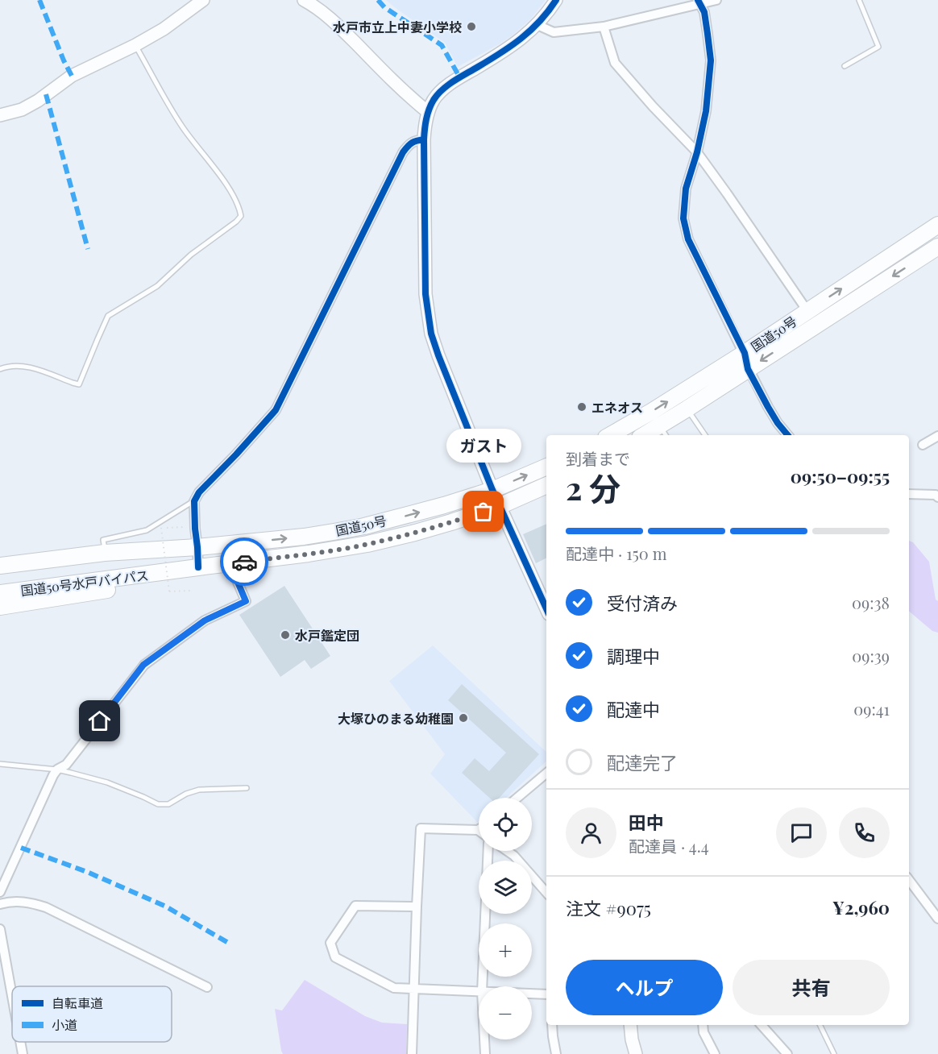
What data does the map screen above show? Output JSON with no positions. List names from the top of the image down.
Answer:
{
  "streets": {
    "highway": ["国道50号", "国道50号水戸バイパス"]
  },
  "crossings": [
    ["国道50号", "国道50号水戸バイパス"]
  ],
  "places": [
    "水戸市立上中妻小学校",
    "エネオス",
    "ガスト",
    "水戸鑑定団",
    "大塚ひのまる幼稚園"
  ],
  "legend": ["自転車道", "小道"],
  "page": {
    "bubble": "ガスト",
    "heading": ["2 分", "到着まで", "09:50–09:55"],
    "panel": [
      "田中",
      "配達員 · 4.4",
      "注文 #9075",
      "¥2,960"
    ],
    "bar": "配達中 · 150 m",
    "list": [
      ["受付済み", "09:38"],
      ["調理中", "09:39"],
      ["配達中", "09:41"],
      "配達完了"
    ],
    "map_buttons": ["+", "−"],
    "buttons": ["ヘルプ", "共有"]
  }
}
